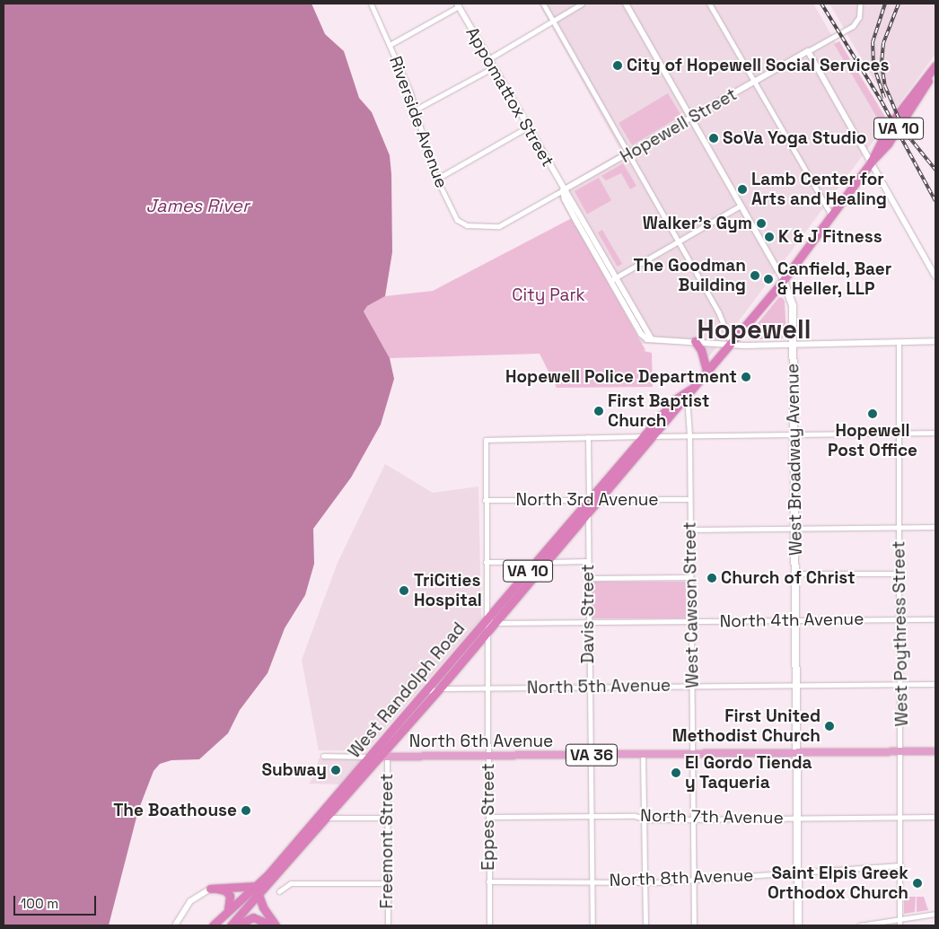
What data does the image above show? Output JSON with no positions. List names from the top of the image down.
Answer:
{
  "streets": {
    "highway": ["VA 10", "West Randolph Road"],
    "main road": ["West Broadway Avenue", "North 6th Avenue", "VA 36"],
    "street": [
      "Appomattox Street",
      "Riverside Avenue",
      "Hopewell Street",
      "North 3rd Avenue",
      "West Cawson Street",
      "Davis Street",
      "North 4th Avenue",
      "West Poythress Street",
      "North 5th Avenue",
      "Eppes Street",
      "North 7th Avenue",
      "Freemont Street",
      "North 8th Avenue"
    ]
  },
  "crossings": [
    ["Appomattox Street", "Hopewell Street"],
    ["Riverside Avenue", "Hopewell Street"],
    ["VA 10", "West Broadway Avenue"],
    ["VA 10", "West Randolph Road"],
    ["West Broadway Avenue", "North 4th Avenue"],
    ["West Broadway Avenue", "North 5th Avenue"],
    ["West Broadway Avenue", "North 6th Avenue"],
    ["West Broadway Avenue", "North 7th Avenue"],
    ["West Broadway Avenue", "North 8th Avenue"],
    ["North 3rd Avenue", "West Cawson Street"],
    ["North 3rd Avenue", "Davis Street"],
    ["North 3rd Avenue", "West Randolph Road"],
    ["North 3rd Avenue", "Eppes Street"],
    ["West Cawson Street", "North 4th Avenue"],
    ["West Cawson Street", "North 5th Avenue"],
    ["West Cawson Street", "West Randolph Road"],
    ["West Cawson Street", "North 6th Avenue"],
    ["West Cawson Street", "North 7th Avenue"],
    ["West Cawson Street", "North 8th Avenue"],
    ["Davis Street", "North 4th Avenue"],
    ["Davis Street", "North 5th Avenue"],
    ["Davis Street", "West Randolph Road"],
    ["Davis Street", "North 6th Avenue"],
    ["Davis Street", "Eppes Street"],
    ["Davis Street", "North 7th Avenue"],
    ["Davis Street", "North 8th Avenue"],
    ["North 4th Avenue", "West Poythress Street"],
    ["North 4th Avenue", "West Randolph Road"],
    ["West Poythress Street", "North 5th Avenue"],
    ["West Poythress Street", "North 6th Avenue"],
    ["West Poythress Street", "North 7th Avenue"],
    ["West Poythress Street", "North 8th Avenue"],
    ["North 5th Avenue", "West Randolph Road"],
    ["North 5th Avenue", "Eppes Street"],
    ["West Randolph Road", "North 6th Avenue"],
    ["West Randolph Road", "Eppes Street"],
    ["West Randolph Road", "Freemont Street"],
    ["North 6th Avenue", "Eppes Street"],
    ["North 6th Avenue", "Freemont Street"],
    ["Eppes Street", "North 7th Avenue"],
    ["Eppes Street", "North 8th Avenue"]
  ],
  "districts": ["Hopewell"],
  "water": ["James River"],
  "parks": ["City Park"],
  "places": [
    "City of Hopewell Social Services",
    "SoVa Yoga Studio",
    "Lamb Center for Arts and Healing",
    "Walker's Gym",
    "K & J Fitness",
    "The Goodman Building",
    "Canfield, Baer & Heller, LLP",
    "Hopewell Police Department",
    "First Baptist Church",
    "Hopewell Post Office",
    "Church of Christ",
    "TriCities Hospital",
    "First United Methodist Church",
    "Subway",
    "El Gordo Tienda y Taqueria",
    "The Boathouse",
    "Saint Elpis Greek Orthodox Church"
  ],
  "scale_bar": "100 m"
}
